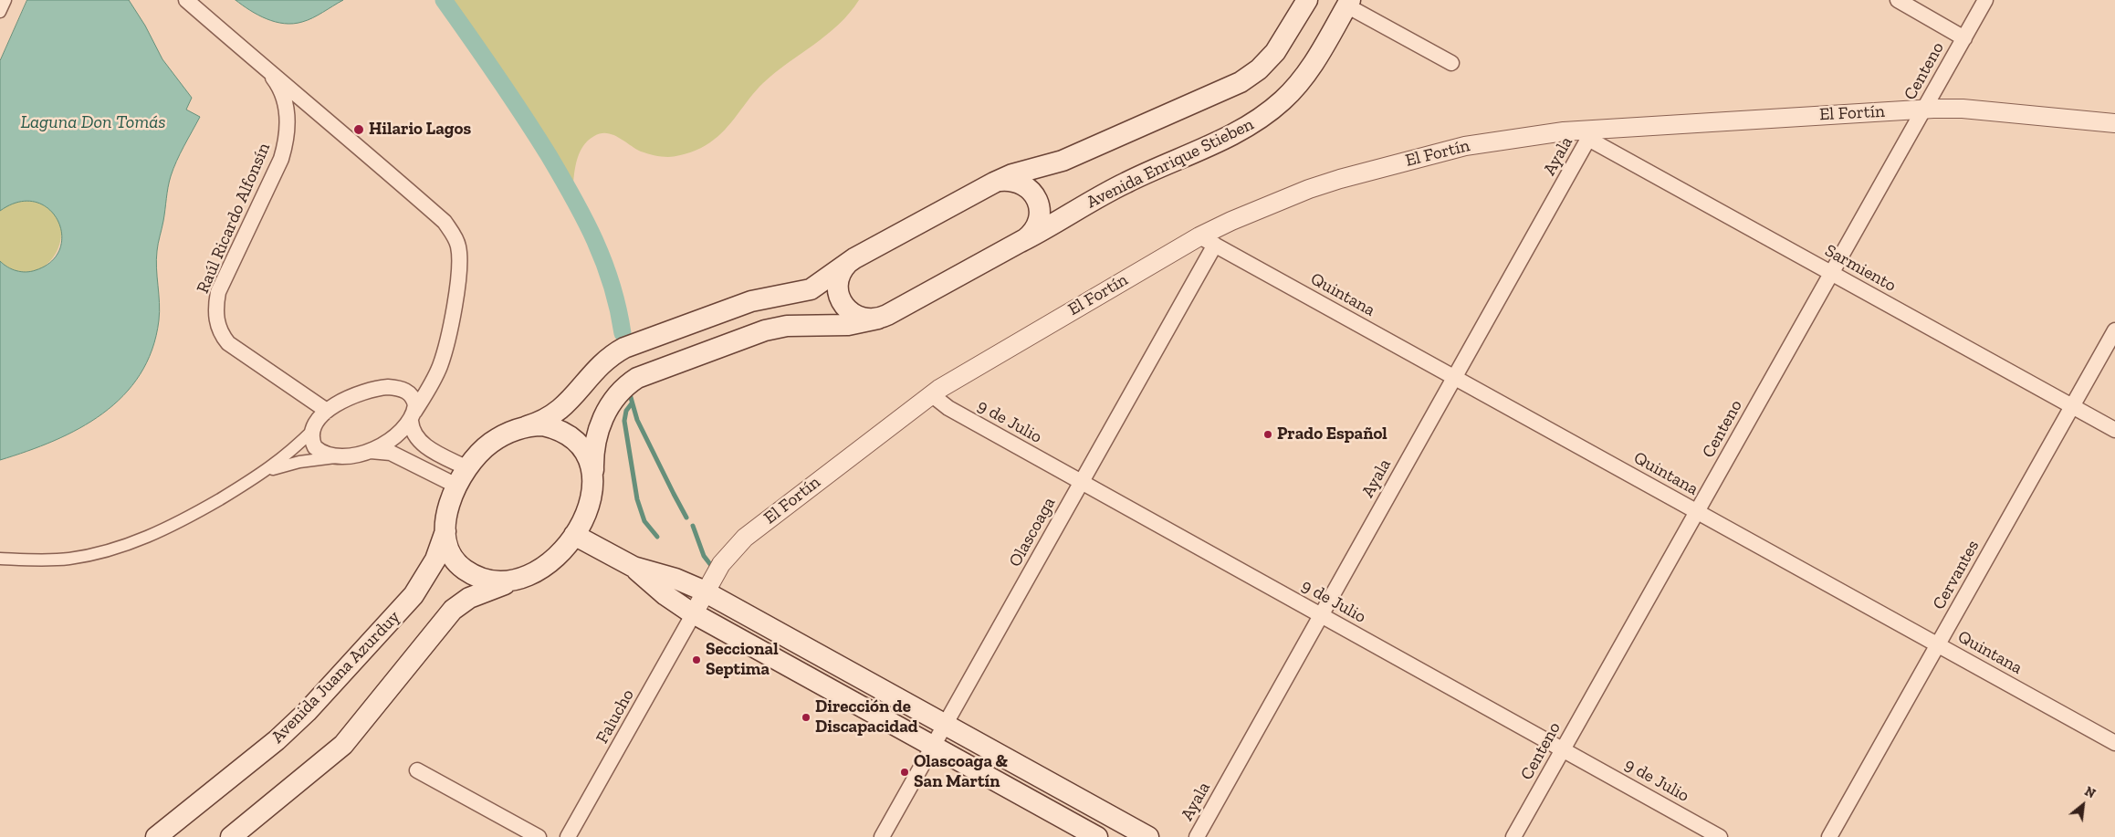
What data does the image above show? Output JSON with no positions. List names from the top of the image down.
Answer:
{
  "streets": {
    "main road": ["Avenida Enrique Stieben", "Avenida Juana Azurduy"],
    "street": [
      "Centeno",
      "El Fortín",
      "Ayala",
      "Raúl Ricardo Alfonsín",
      "Sarmiento",
      "Quintana",
      "9 de Julio",
      "Olascoaga",
      "Cervantes",
      "Falucho"
    ]
  },
  "crossings": [
    ["Centeno", "El Fortín"],
    ["Centeno", "Sarmiento"],
    ["Centeno", "Quintana"],
    ["Centeno", "9 de Julio"],
    ["El Fortín", "Ayala"],
    ["El Fortín", "Sarmiento"],
    ["El Fortín", "Quintana"],
    ["El Fortín", "9 de Julio"],
    ["El Fortín", "Olascoaga"],
    ["El Fortín", "Falucho"],
    ["Ayala", "Sarmiento"],
    ["Ayala", "Quintana"],
    ["Ayala", "9 de Julio"],
    ["Avenida Enrique Stieben", "Avenida Juana Azurduy"],
    ["Sarmiento", "Cervantes"],
    ["Quintana", "Olascoaga"],
    ["Quintana", "Cervantes"],
    ["9 de Julio", "Olascoaga"]
  ],
  "water": ["Laguna Don Tomás"],
  "places": [
    "Hilario Lagos",
    "Prado Español",
    "Seccional Septima",
    "Dirección de Discapacidad",
    "Olascoaga & San Martín"
  ],
  "north": "top right"
}
